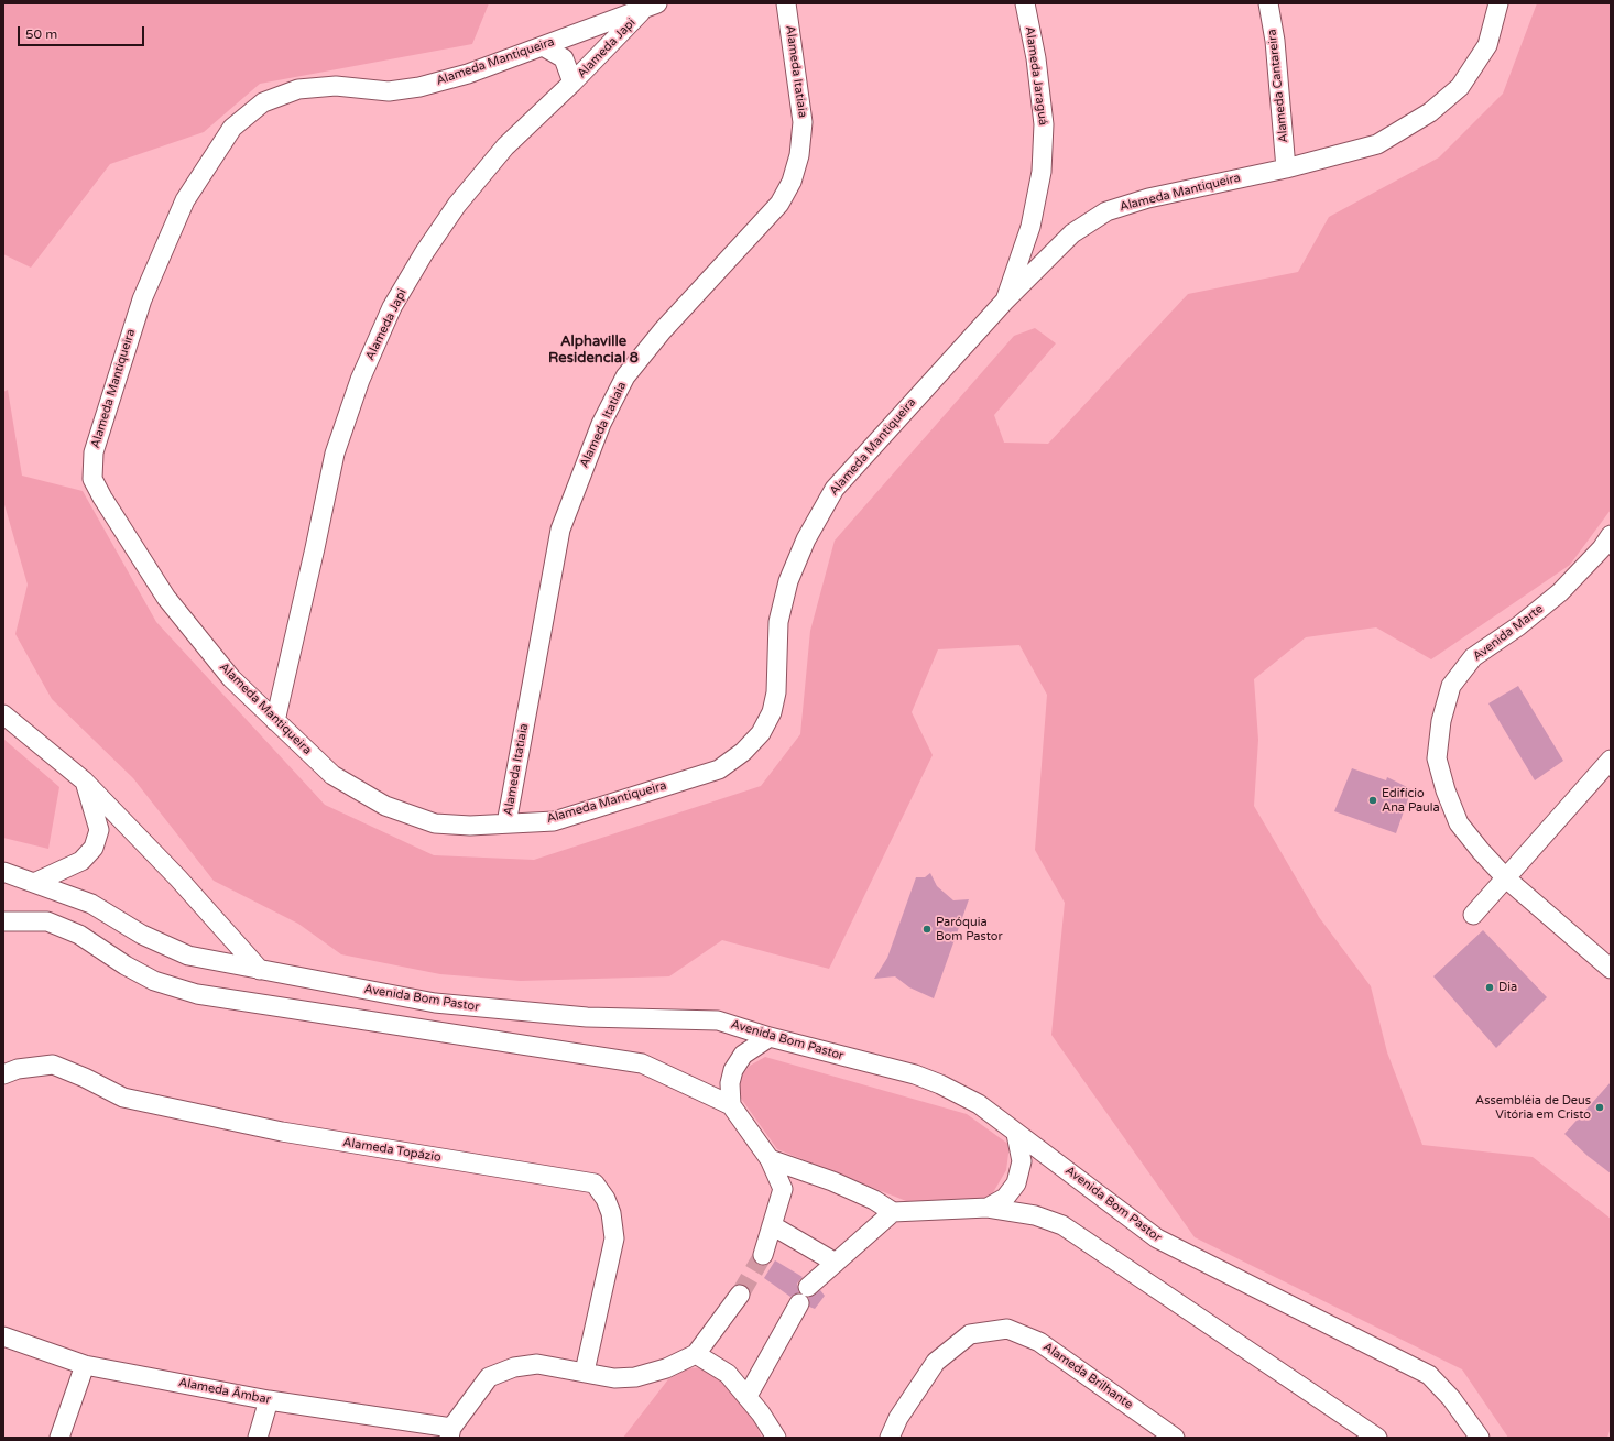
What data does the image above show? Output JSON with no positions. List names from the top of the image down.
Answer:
{
  "streets": {
    "street": [
      "Alameda Japi",
      "Alameda Mantiqueira",
      "Alameda Itatiaia",
      "Alameda Jaraguá",
      "Alameda Cantareira",
      "Avenida Marte",
      "Avenida Bom Pastor",
      "Alameda Topázio",
      "Alameda Brilhante",
      "Alameda Âmbar"
    ]
  },
  "crossings": [
    ["Alameda Japi", "Alameda Mantiqueira"],
    ["Alameda Mantiqueira", "Alameda Itatiaia"],
    ["Alameda Mantiqueira", "Alameda Jaraguá"],
    ["Alameda Mantiqueira", "Alameda Cantareira"]
  ],
  "districts": ["Alphaville Residencial 8"],
  "places": [
    "Edifício Ana Paula",
    "Paróquia Bom Pastor",
    "Dia",
    "Assembléia de Deus Vitória em Cristo"
  ],
  "scale_bar": "50 m"
}
